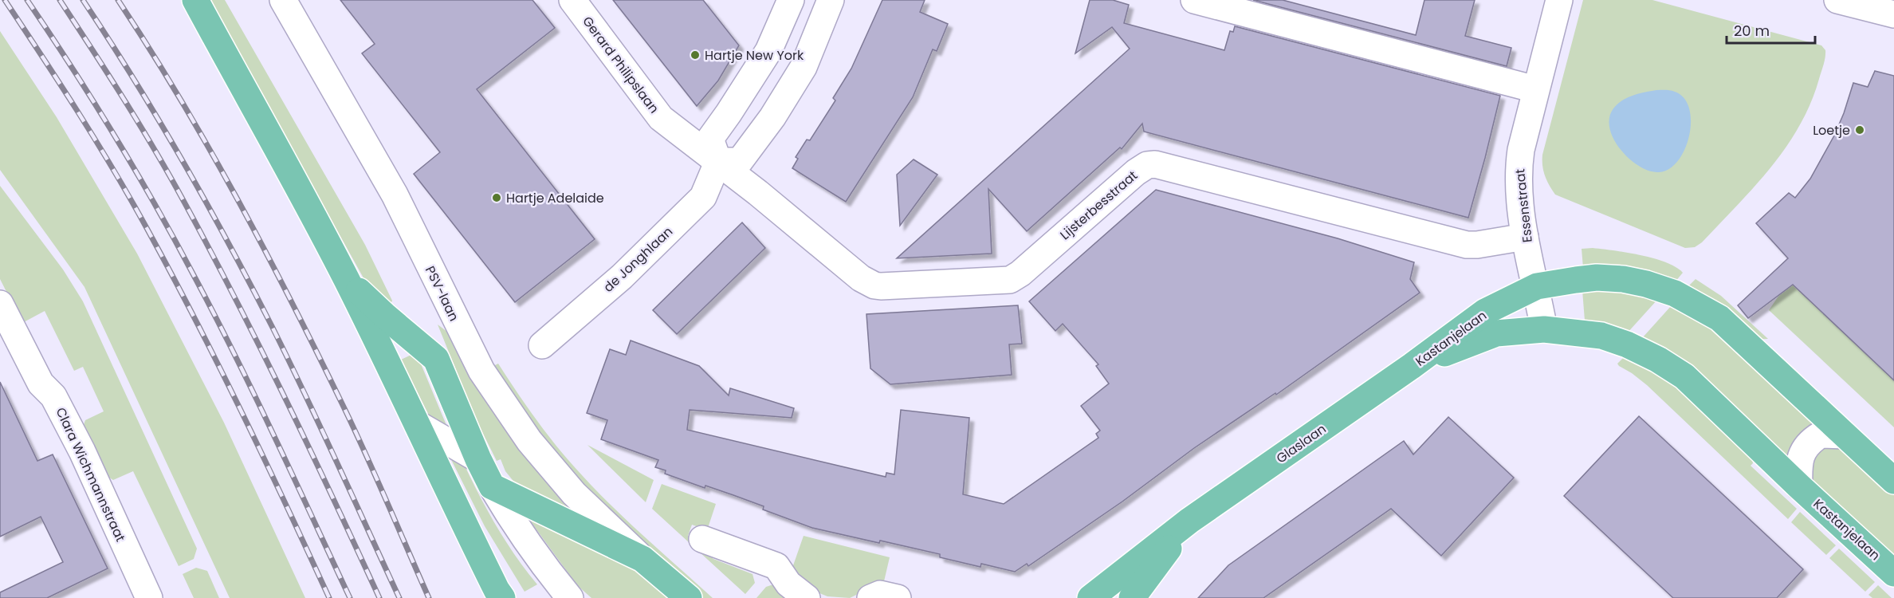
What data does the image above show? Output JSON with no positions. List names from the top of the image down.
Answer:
{
  "streets": {
    "main road": ["PSV-laan", "Kastanjelaan", "Glaslaan"],
    "street": [
      "Gerard Philipslaan",
      "Lijsterbesstraat",
      "Essenstraat",
      "de Jonghlaan",
      "Clara Wichmannstraat"
    ]
  },
  "crossings": [
    ["Gerard Philipslaan", "Lijsterbesstraat"],
    ["Gerard Philipslaan", "de Jonghlaan"],
    ["Lijsterbesstraat", "Essenstraat"],
    ["Lijsterbesstraat", "de Jonghlaan"],
    ["Essenstraat", "Kastanjelaan"],
    ["Kastanjelaan", "Glaslaan"]
  ],
  "places": ["Hartje New York", "Loetje", "Hartje Adelaide"],
  "scale_bar": "20 m"
}
